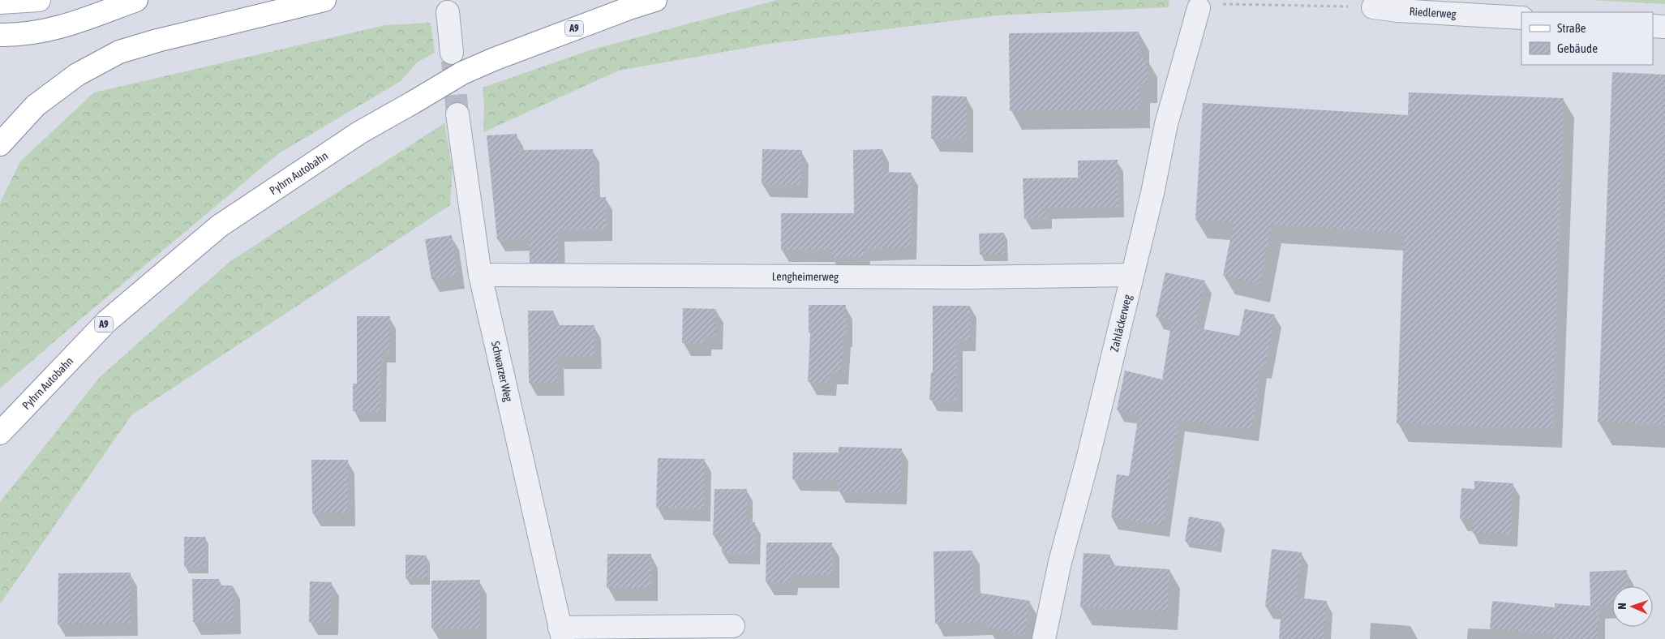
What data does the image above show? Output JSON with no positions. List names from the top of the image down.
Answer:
{
  "streets": {
    "main road": ["A9", "Pyhrn Autobahn"],
    "street": [
      "Riedlerweg",
      "Lengheimerweg",
      "Zahläckerweg",
      "Schwarzer Weg"
    ]
  },
  "crossings": [
    ["Lengheimerweg", "Zahläckerweg"],
    ["Lengheimerweg", "Schwarzer Weg"]
  ],
  "legend": ["Straße", "Gebäude"],
  "north": "left"
}
